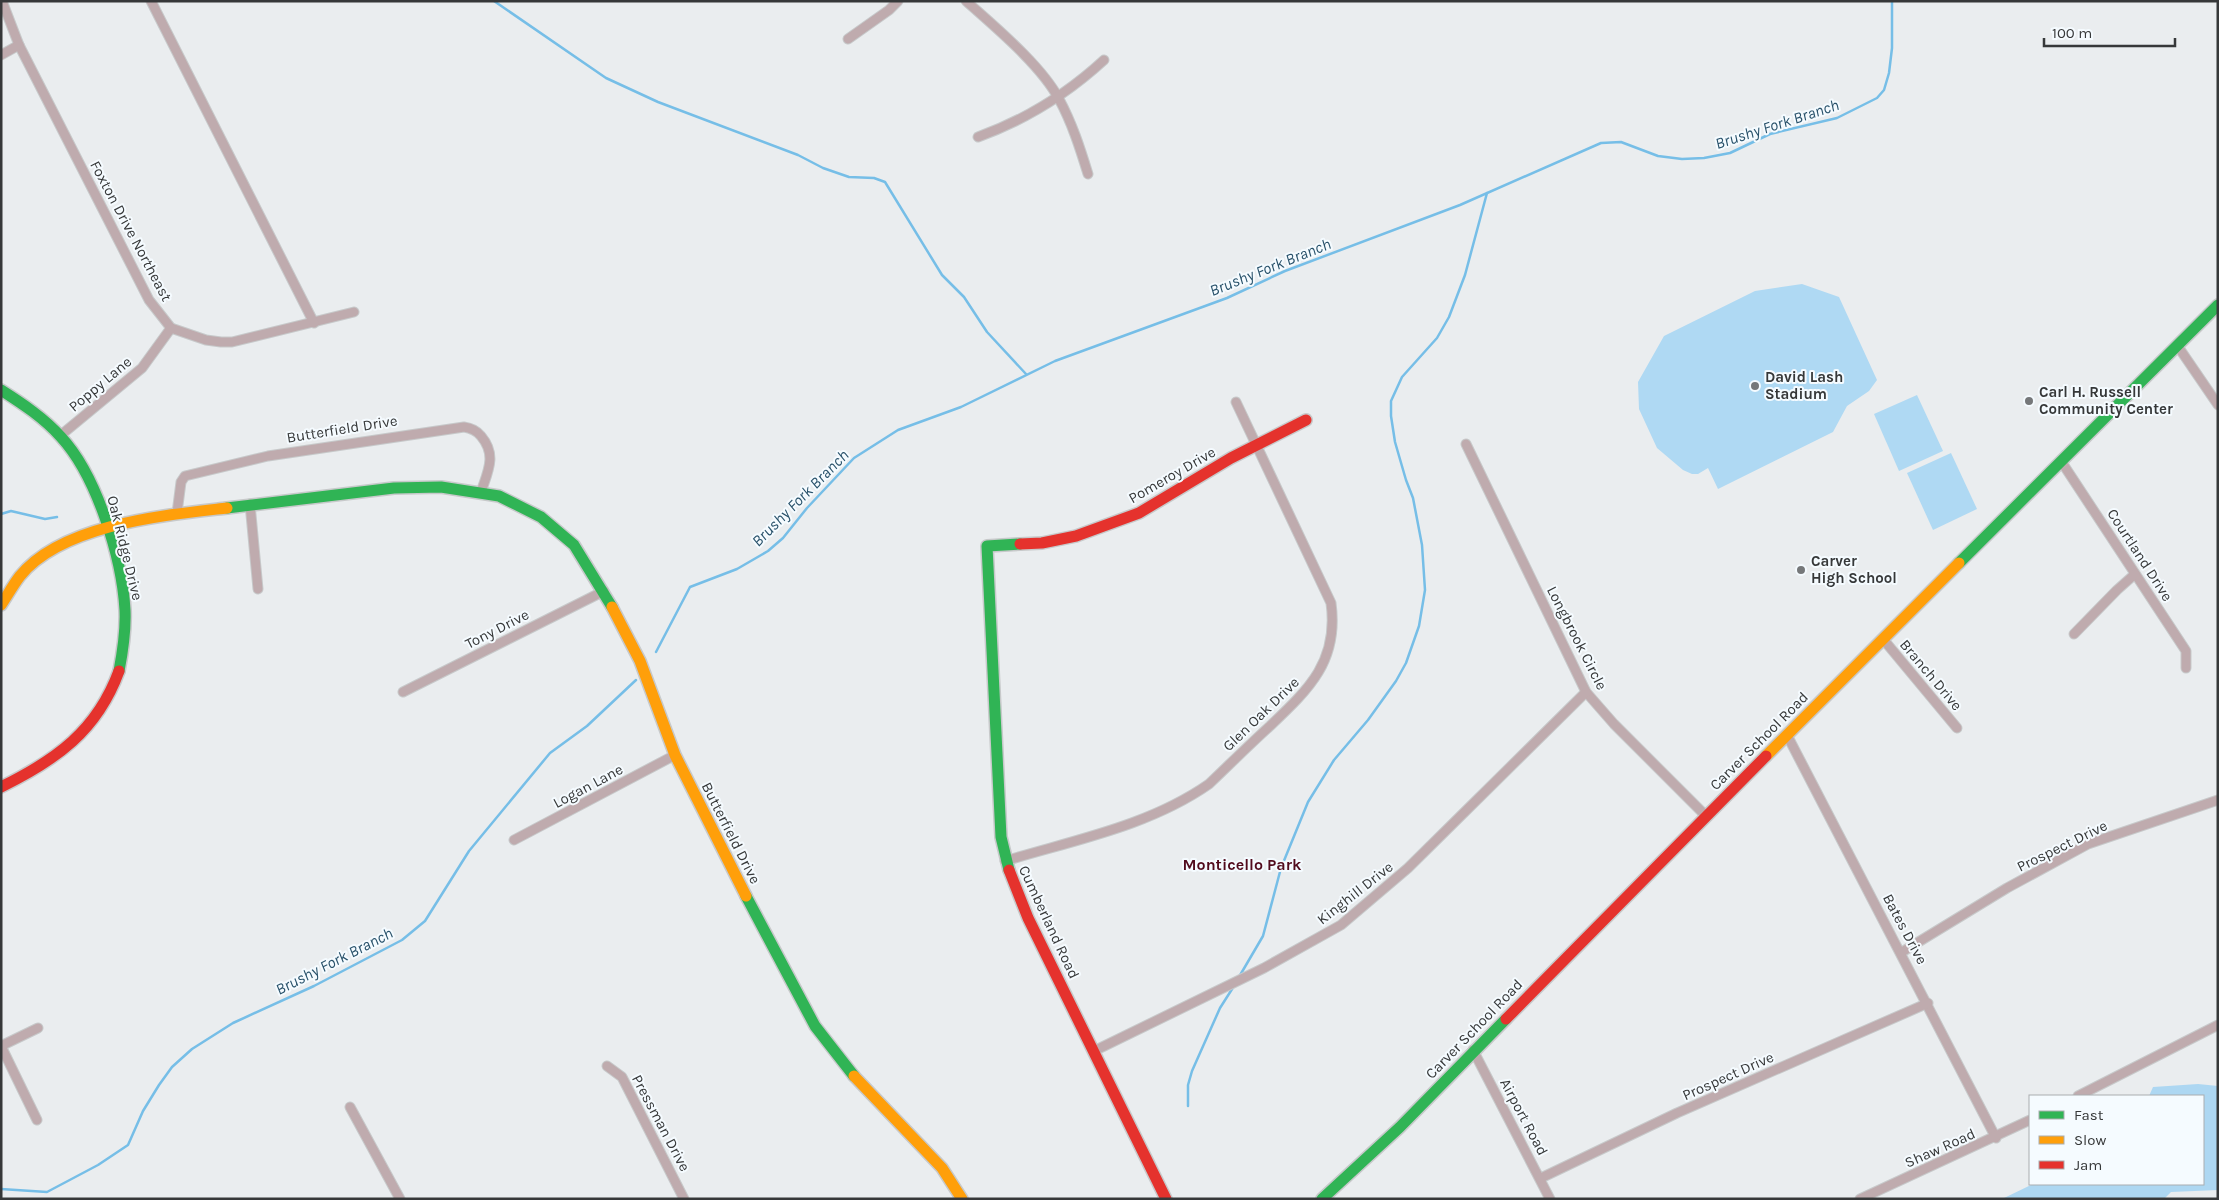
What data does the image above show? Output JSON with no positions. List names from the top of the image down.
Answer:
{
  "streets": {
    "street": [
      "Foxton Drive Northeast",
      "Poppy Lane",
      "Butterfield Drive",
      "Pomeroy Drive",
      "Oak Ridge Drive",
      "Courtland Drive",
      "Tony Drive",
      "Longbrook Circle",
      "Branch Drive",
      "Glen Oak Drive",
      "Carver School Road",
      "Logan Lane",
      "Prospect Drive",
      "Kinghill Drive",
      "Cumberland Road",
      "Bates Drive",
      "Airport Road",
      "Pressman Drive",
      "Shaw Road"
    ]
  },
  "crossings": [
    ["Foxton Drive Northeast", "Poppy Lane"],
    ["Poppy Lane", "Oak Ridge Drive"],
    ["Butterfield Drive", "Oak Ridge Drive"],
    ["Butterfield Drive", "Tony Drive"],
    ["Butterfield Drive", "Logan Lane"],
    ["Pomeroy Drive", "Glen Oak Drive"],
    ["Pomeroy Drive", "Cumberland Road"],
    ["Courtland Drive", "Carver School Road"],
    ["Longbrook Circle", "Carver School Road"],
    ["Longbrook Circle", "Kinghill Drive"],
    ["Branch Drive", "Carver School Road"],
    ["Glen Oak Drive", "Cumberland Road"],
    ["Carver School Road", "Bates Drive"],
    ["Carver School Road", "Airport Road"],
    ["Prospect Drive", "Bates Drive"],
    ["Prospect Drive", "Airport Road"],
    ["Kinghill Drive", "Cumberland Road"],
    ["Bates Drive", "Shaw Road"]
  ],
  "districts": ["Monticello Park"],
  "water": ["Brushy Fork Branch"],
  "places": ["David Lash Stadium", "Carl H. Russell Community Center", "Carver High School"],
  "legend": ["Fast", "Slow", "Jam"],
  "scale_bar": "100 m"
}
